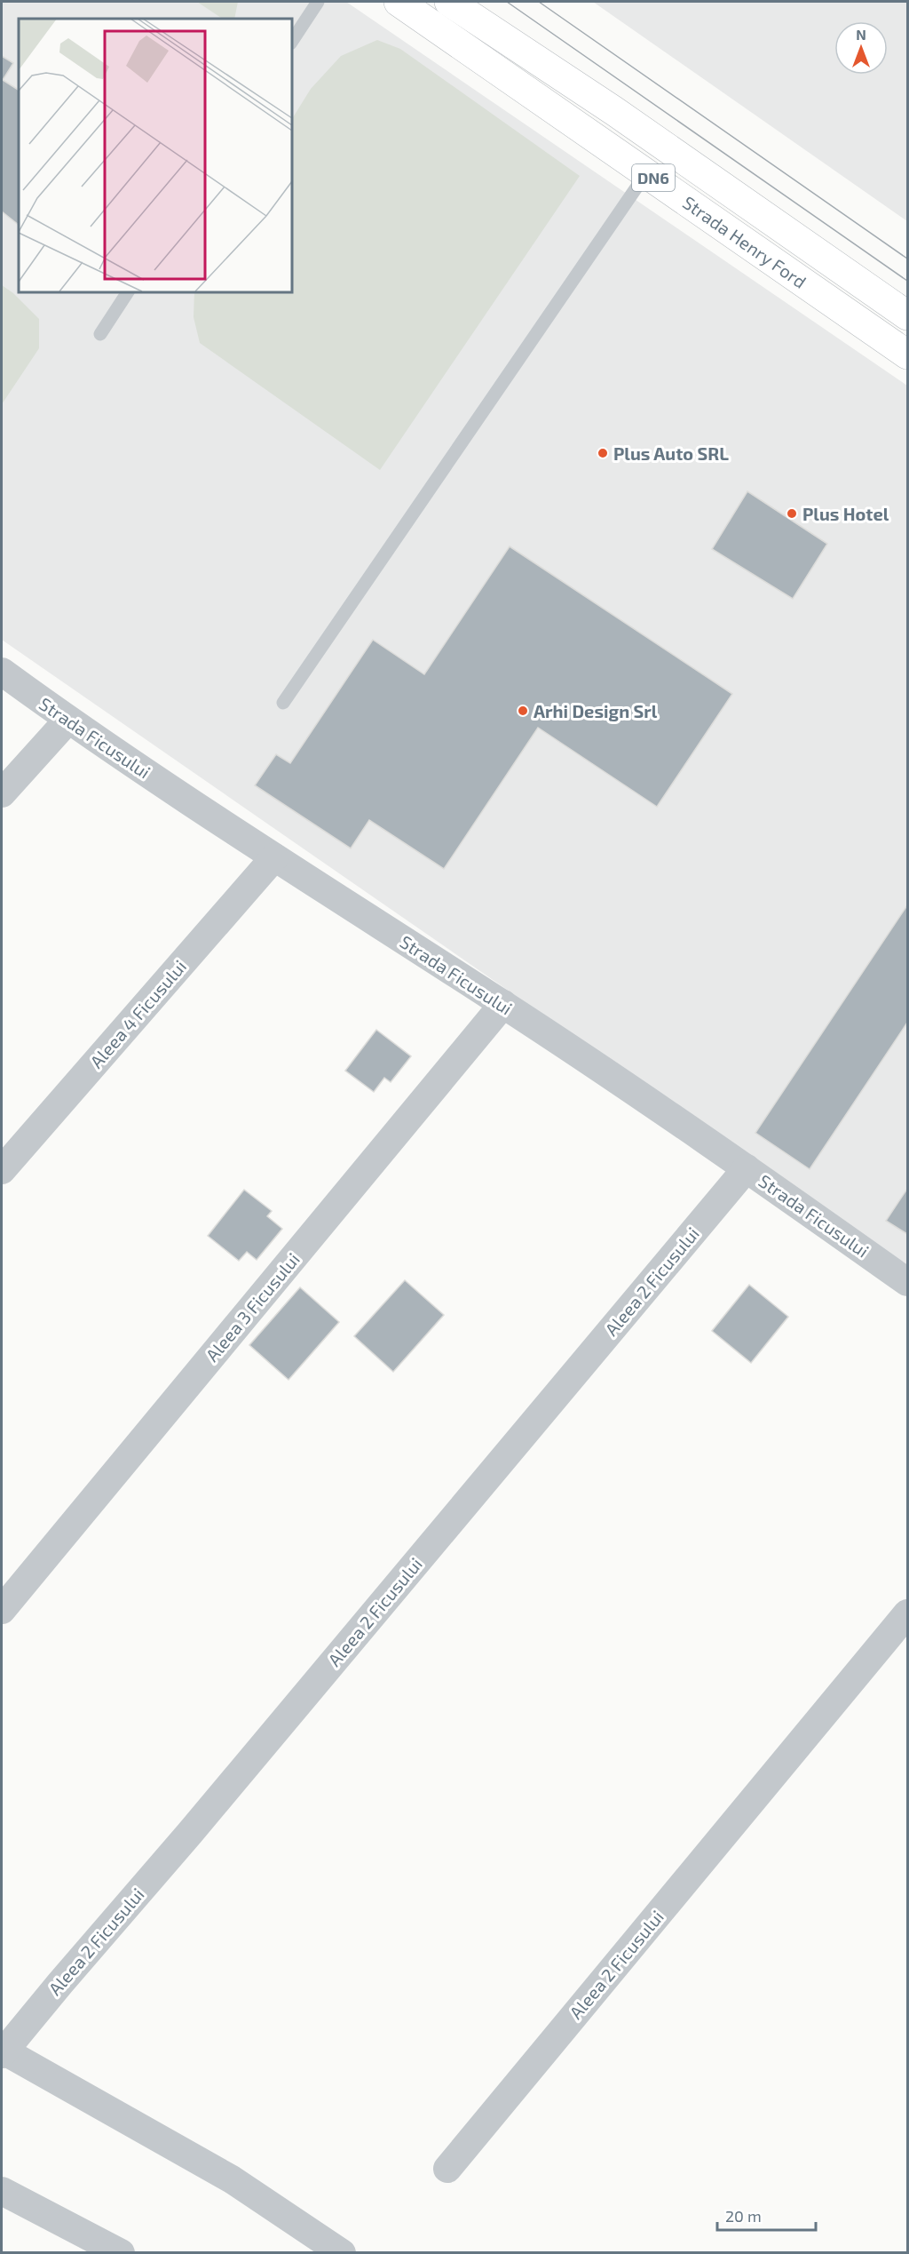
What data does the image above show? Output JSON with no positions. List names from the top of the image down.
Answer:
{
  "streets": {
    "main road": ["DN6", "Strada Henry Ford"],
    "street": [
      "Strada Ficusului",
      "Aleea 4 Ficusului",
      "Aleea 2 Ficusului",
      "Aleea 3 Ficusului"
    ]
  },
  "crossings": [
    ["Strada Ficusului", "Aleea 4 Ficusului"],
    ["Strada Ficusului", "Aleea 2 Ficusului"],
    ["Strada Ficusului", "Aleea 3 Ficusului"]
  ],
  "places": ["Plus Auto SRL", "Plus Hotel", "Arhi Design Srl"],
  "scale_bar": "20 m",
  "north": "top"
}
